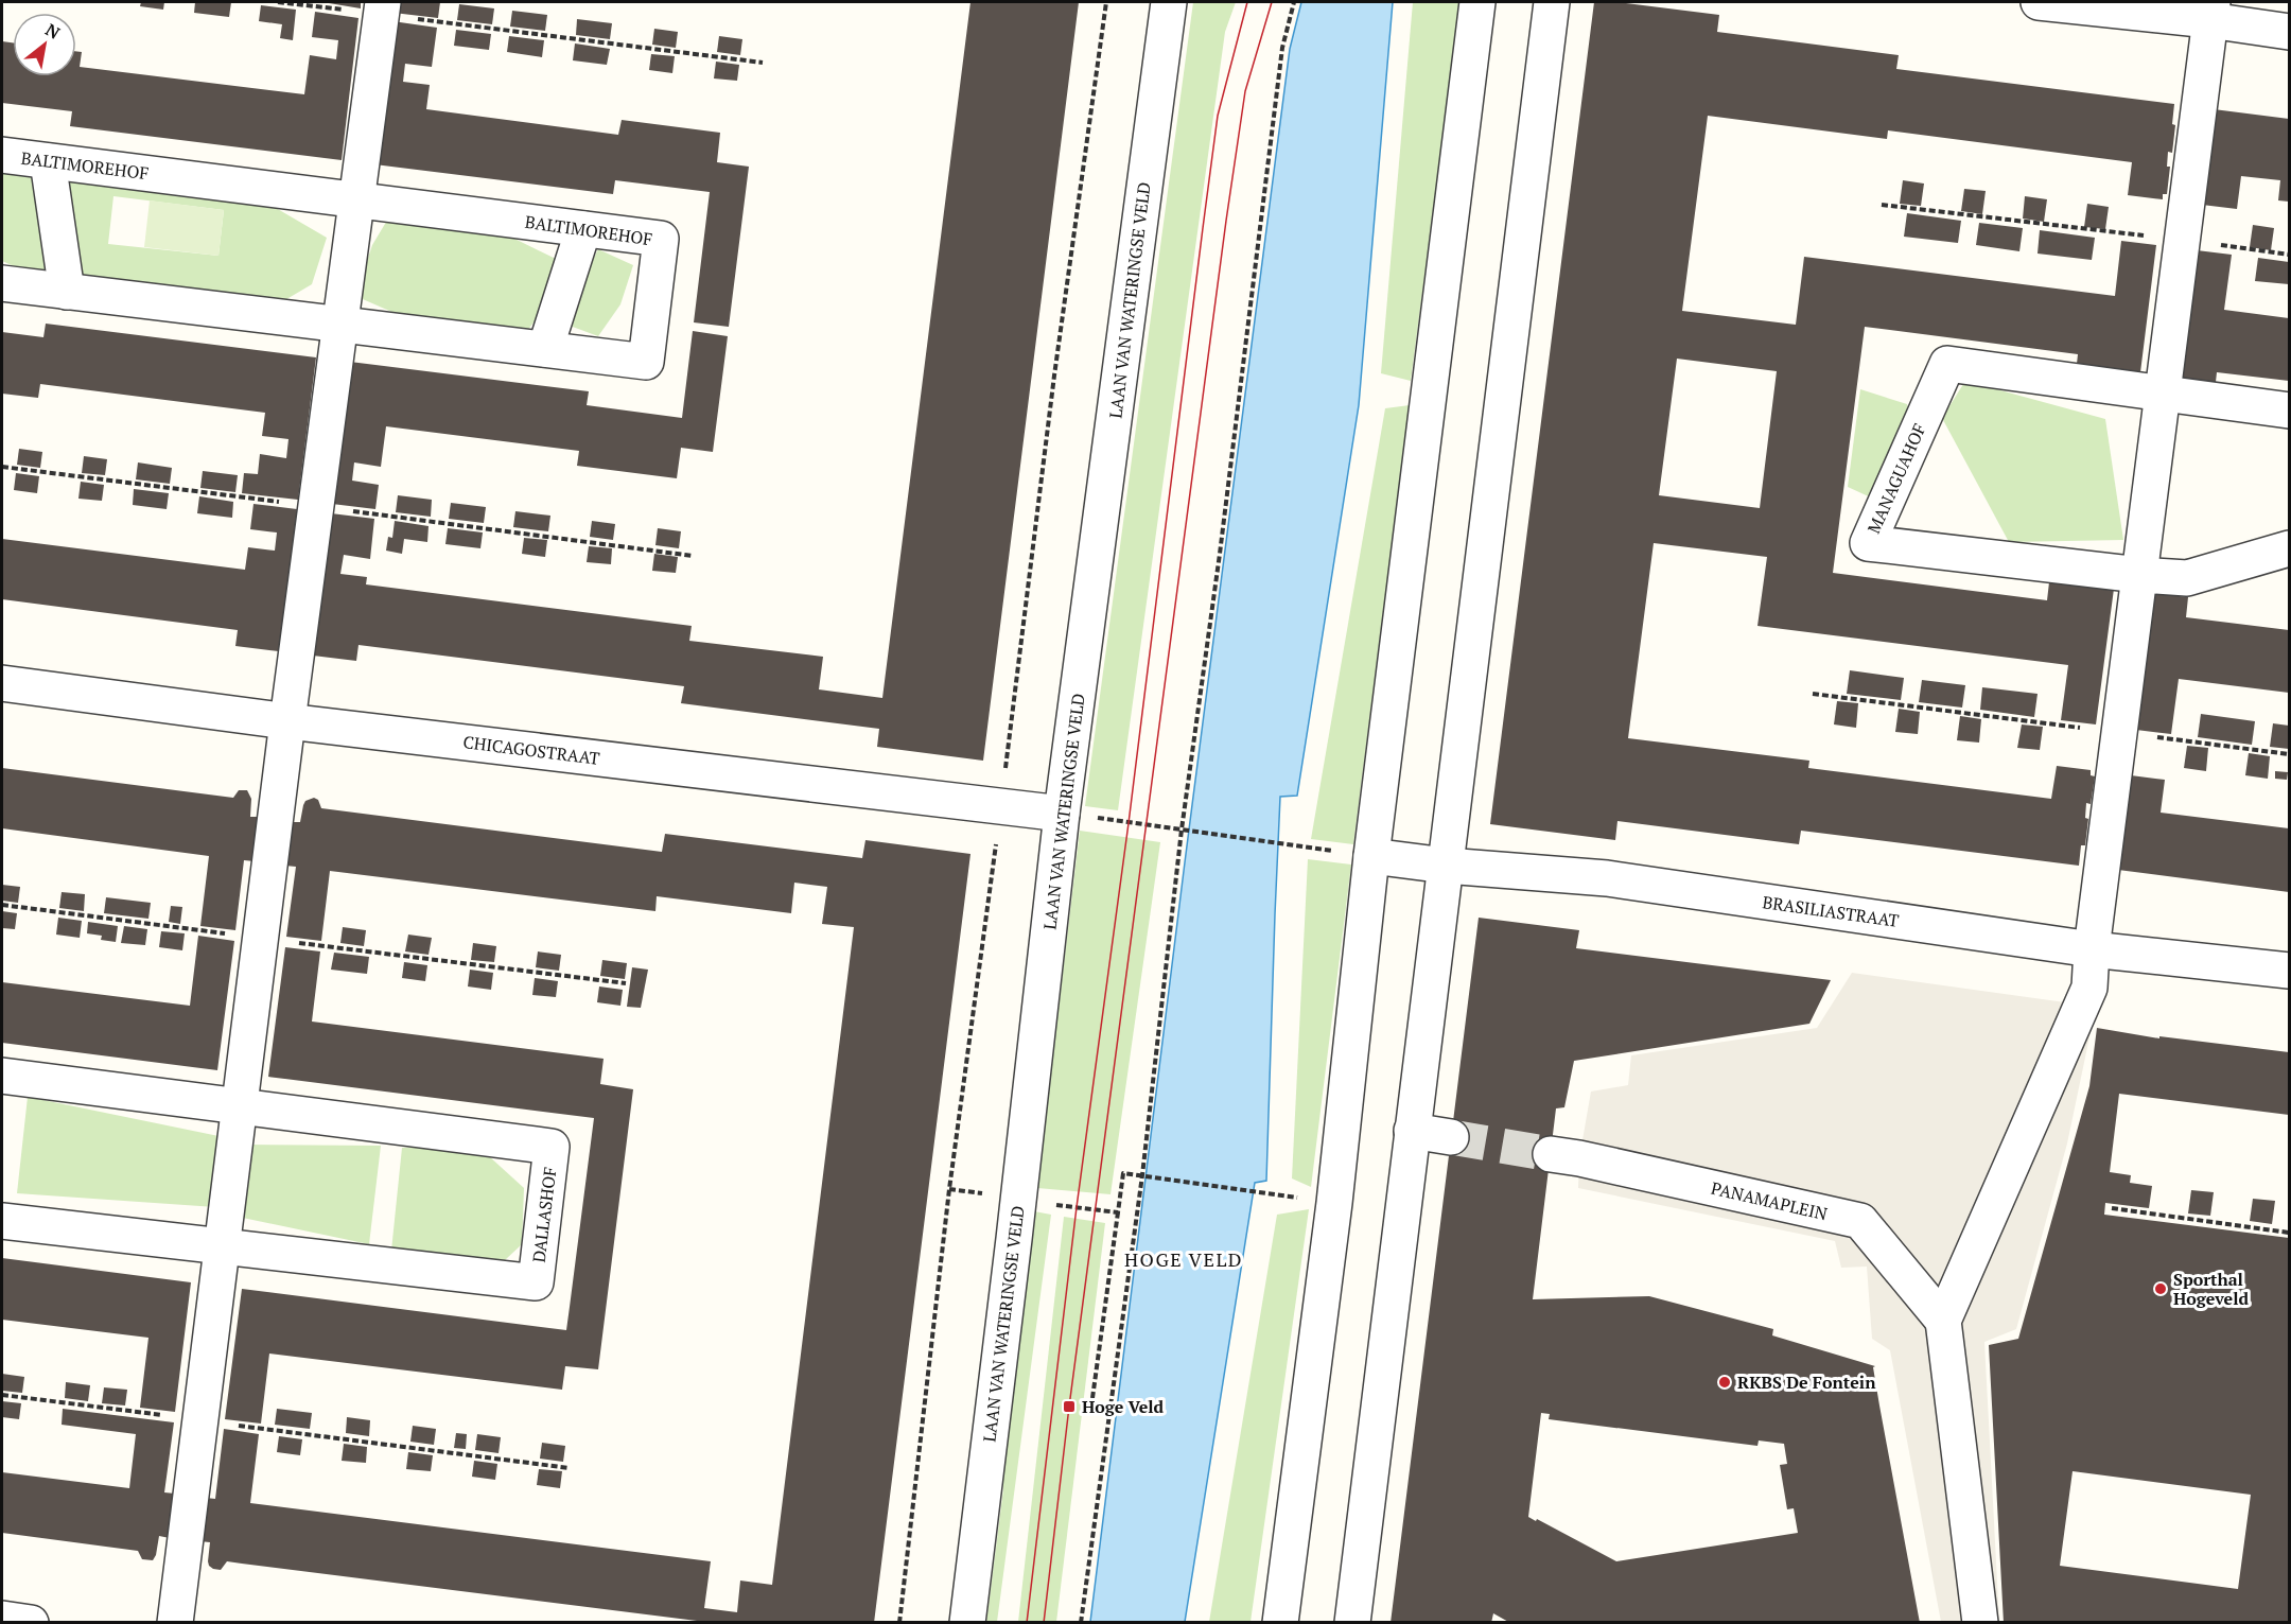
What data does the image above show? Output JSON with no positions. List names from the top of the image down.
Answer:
{
  "streets": {
    "street": [
      "BALTIMOREHOF",
      "LAAN VAN WATERINGSE VELD",
      "MANAGUAHOF",
      "CHICAGOSTRAAT",
      "BRASILIASTRAAT",
      "PANAMAPLEIN",
      "DALLASHOF"
    ]
  },
  "crossings": [
    ["LAAN VAN WATERINGSE VELD", "CHICAGOSTRAAT"]
  ],
  "districts": ["HOGE VELD"],
  "places": {
    "other": ["Sporthal Hogeveld", "RKBS De Fontein"],
    "transit": ["Hoge Veld"]
  },
  "north": "top right"
}
